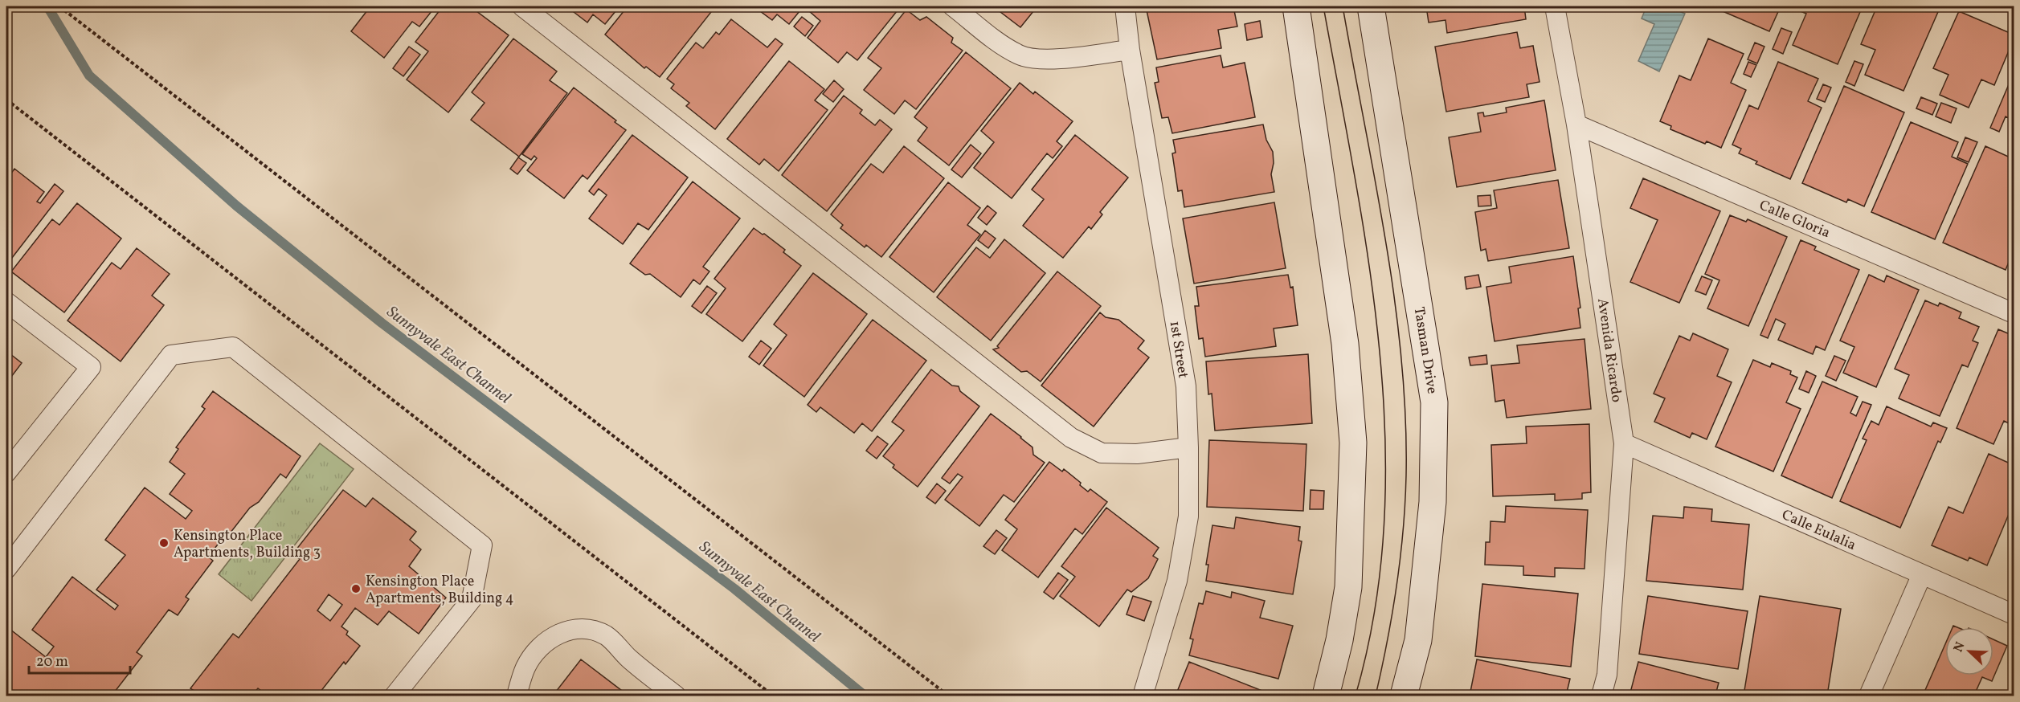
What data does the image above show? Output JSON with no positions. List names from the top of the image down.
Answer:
{
  "streets": {
    "street": ["Tasman Drive"],
    "lane": [
      "Calle Gloria",
      "1st Street",
      "Avenida Ricardo",
      "Calle Eulalia"
    ]
  },
  "crossings": [
    ["Calle Gloria", "Avenida Ricardo"],
    ["Avenida Ricardo", "Calle Eulalia"]
  ],
  "water": ["Sunnyvale East Channel"],
  "places": ["Kensington Place Apartments, Building 3", "Kensington Place Apartments, Building 4"],
  "scale_bar": "20 m",
  "north": "top left"
}
